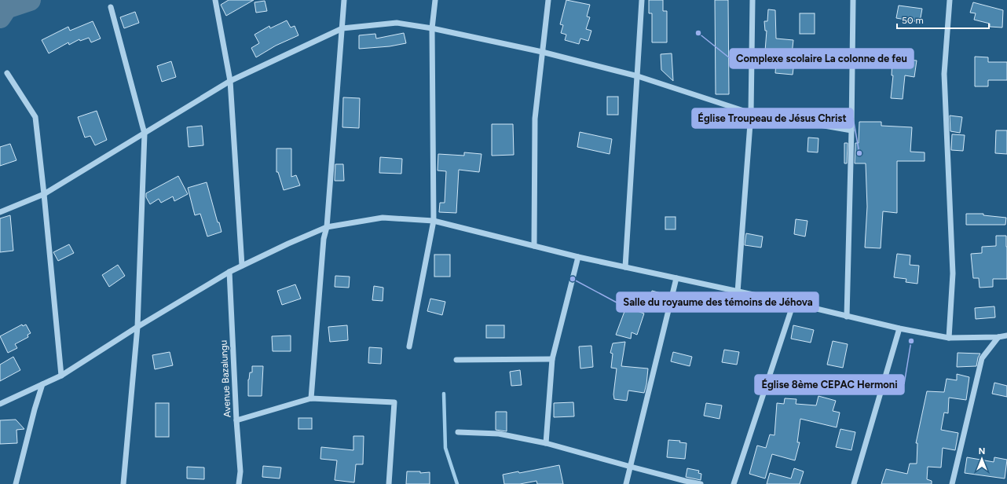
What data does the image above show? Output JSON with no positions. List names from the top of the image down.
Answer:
{
  "streets": {
    "street": ["Avenue Bazalungu"]
  },
  "places": [
    "Complexe scolaire La colonne de feu",
    "Église Troupeau de Jésus Christ",
    "Salle du royaume des témoins de Jéhova",
    "Église 8ème CEPAC Hermoni"
  ],
  "scale_bar": "50 m",
  "north": "top"
}
